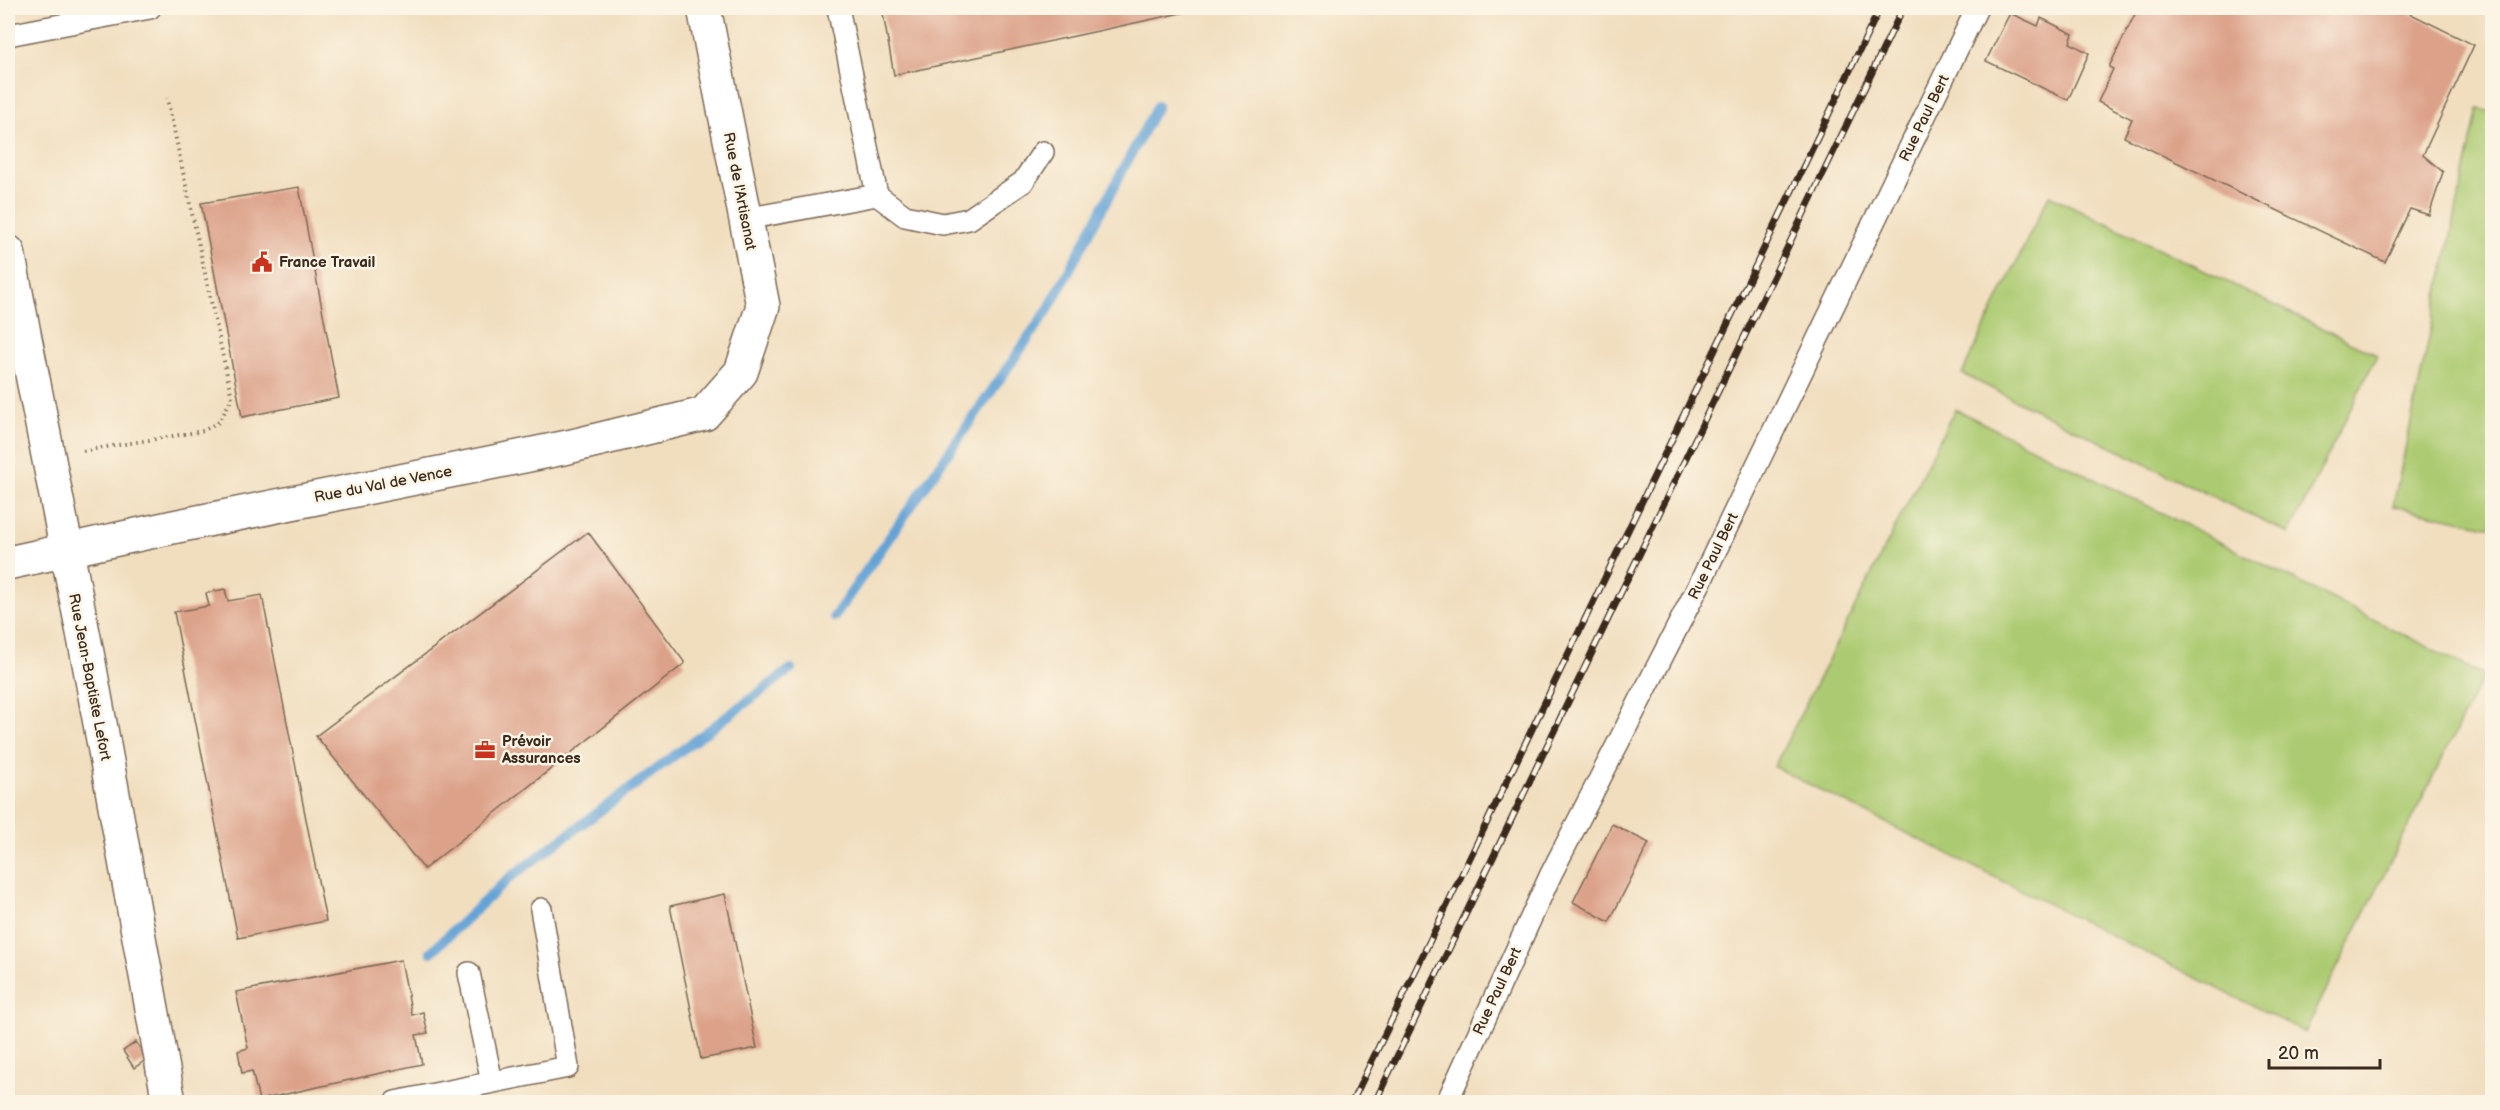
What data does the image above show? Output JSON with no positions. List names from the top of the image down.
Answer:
{
  "streets": {
    "street": ["Rue de l'Artisanat", "Rue du Val de Vence", "Rue Jean-Baptiste Lefort"],
    "lane": ["Rue Paul Bert"]
  },
  "crossings": [
    ["Rue de l'Artisanat", "Rue du Val de Vence"],
    ["Rue du Val de Vence", "Rue Jean-Baptiste Lefort"]
  ],
  "places": {
    "public building": ["France Travail"],
    "office": ["Prévoir Assurances"]
  },
  "scale_bar": "20 m"
}
